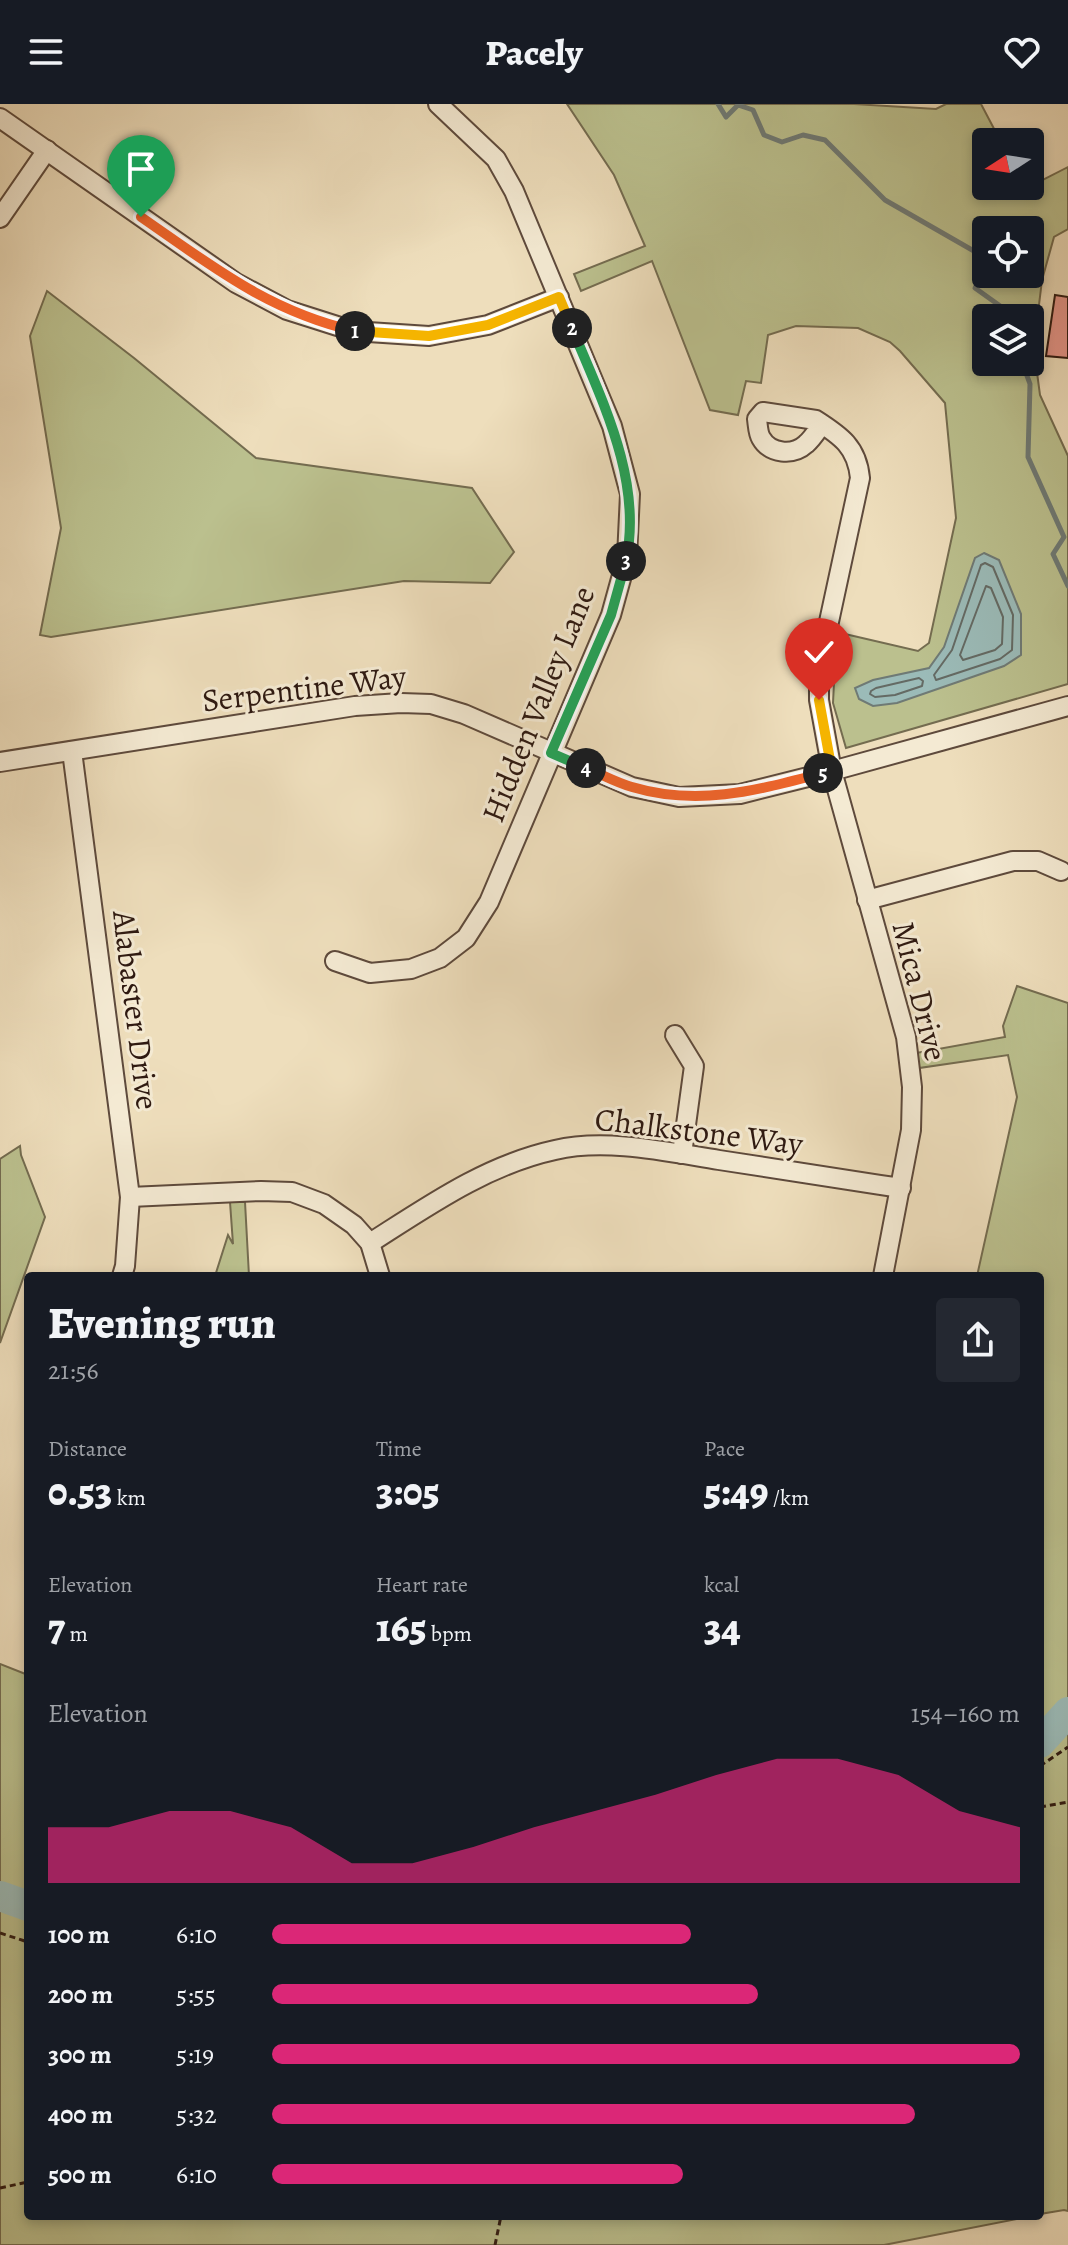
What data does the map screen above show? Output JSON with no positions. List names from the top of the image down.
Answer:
{
  "streets": {
    "street": [
      "Serpentine Way",
      "Hidden Valley Lane",
      "Mica Drive",
      "Alabaster Drive",
      "Chalkstone Way"
    ]
  },
  "crossings": [
    ["Serpentine Way", "Hidden Valley Lane"],
    ["Serpentine Way", "Mica Drive"],
    ["Serpentine Way", "Alabaster Drive"],
    ["Mica Drive", "Chalkstone Way"]
  ],
  "north": "left",
  "page": {
    "header": "Pacely",
    "pins": [
      "2",
      "1",
      "3",
      "4",
      "5"
    ],
    "heading": ["Evening run", "21:56"],
    "stats": [
      ["Distance", "0.53 km"],
      ["Time", "3:05"],
      ["Pace", "5:49 /km"],
      ["Elevation", "7 m"],
      ["Heart rate", "165 bpm"],
      ["kcal", "34"]
    ],
    "chart": ["Elevation", "154–160 m"],
    "list": [
      {
        "name": "100 m",
        "note": "6:10"
      },
      {
        "name": "200 m",
        "note": "5:55"
      },
      {
        "name": "300 m",
        "note": "5:19"
      },
      {
        "name": "400 m",
        "note": "5:32"
      },
      {
        "name": "500 m",
        "note": "6:10"
      }
    ]
  }
}
